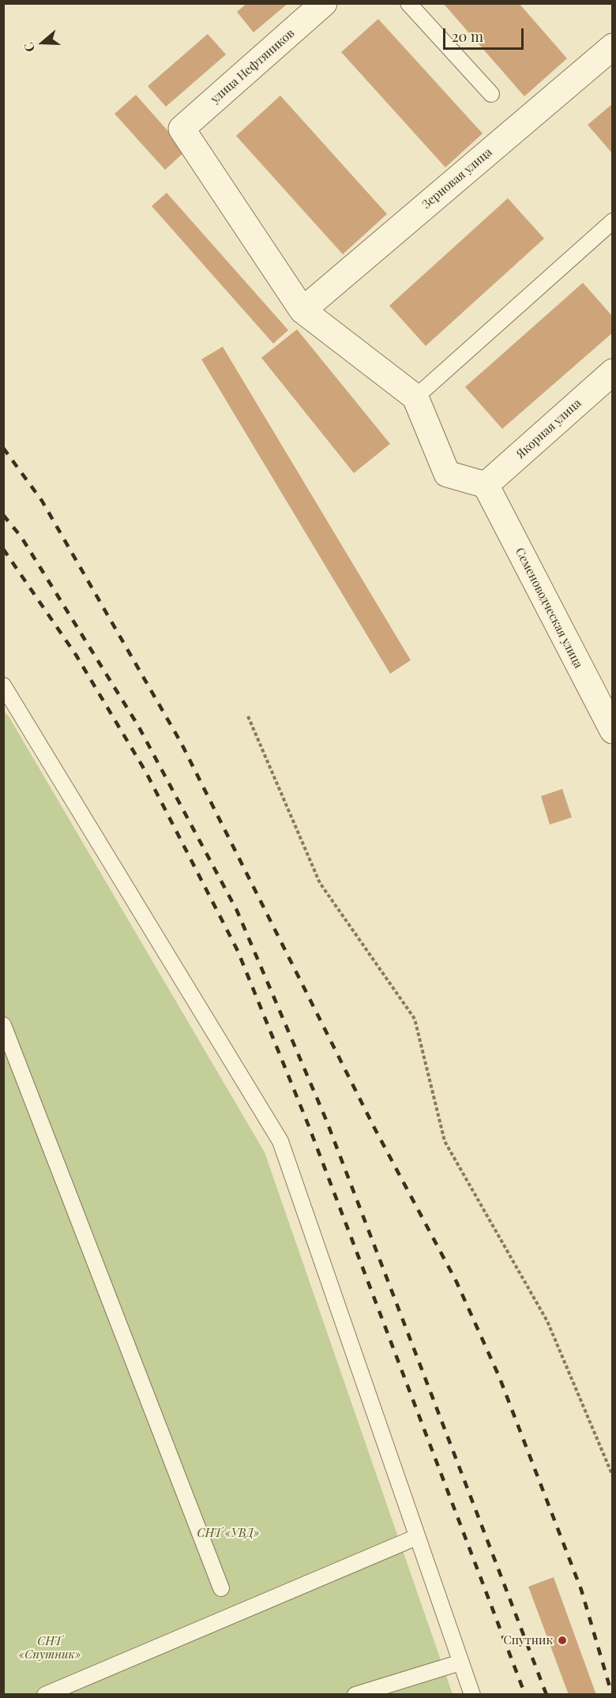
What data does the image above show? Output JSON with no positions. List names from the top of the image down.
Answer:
{
  "streets": {
    "street": [
      "улица Нефтяников",
      "Зерновая улица",
      "Якорная улица",
      "Семеноводческая улица"
    ]
  },
  "crossings": [
    ["улица Нефтяников", "Зерновая улица"],
    ["Якорная улица", "Семеноводческая улица"]
  ],
  "parks": ["СНТ «УВД»", "СНТ «Спутник»"],
  "places": ["Спутник"],
  "scale_bar": "20 m",
  "north": "left"
}
